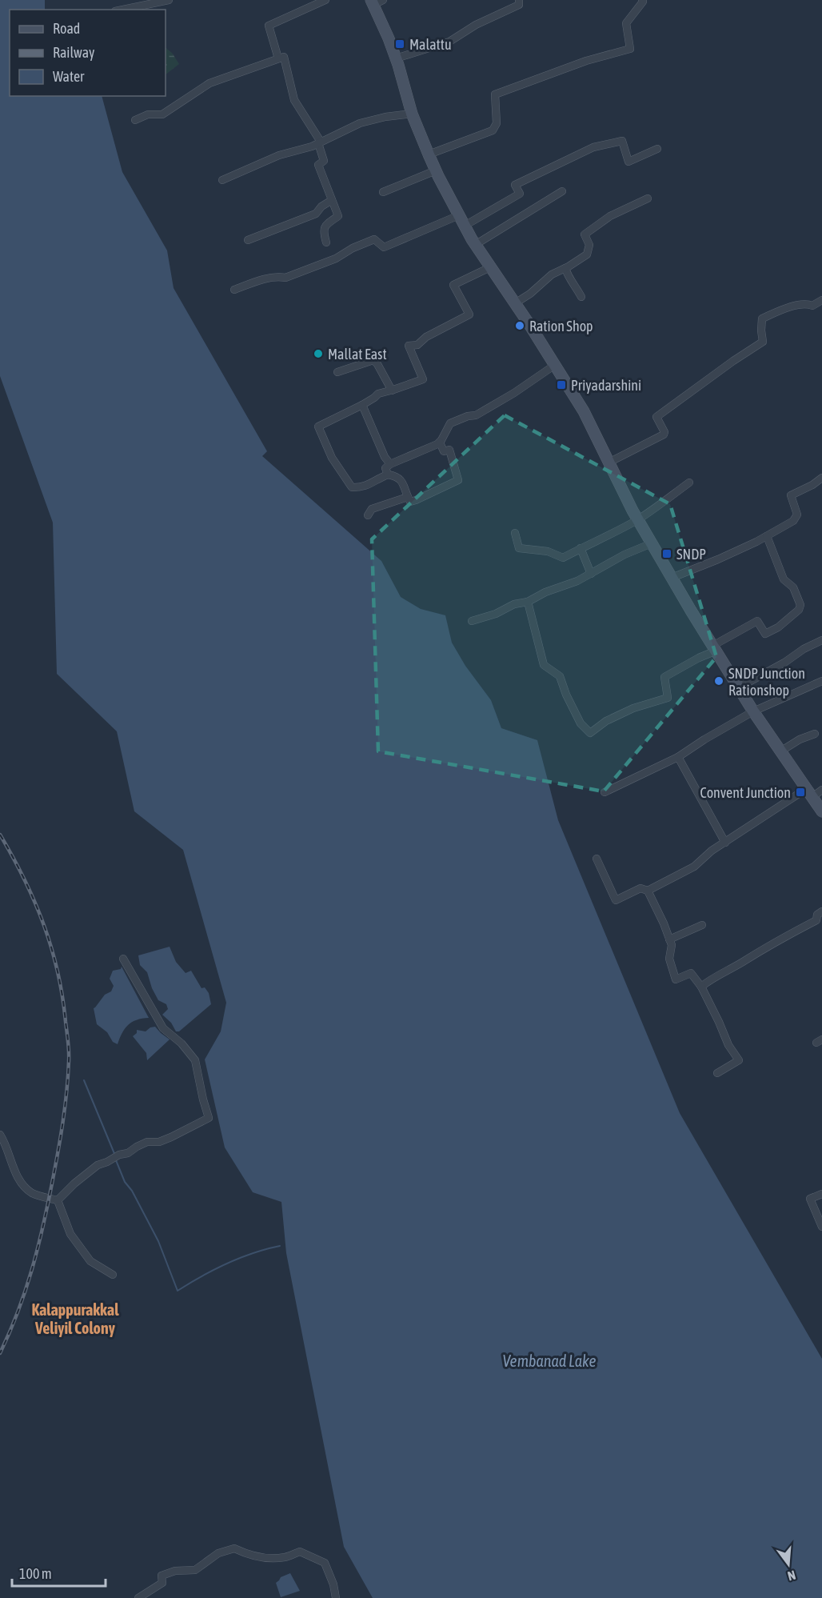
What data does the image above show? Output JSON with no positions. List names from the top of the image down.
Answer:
{
  "districts": ["Kalappurakkal Veliyil Colony"],
  "water": ["Vembanad Lake"],
  "places": {
    "transit": [
      "Malattu",
      "Priyadarshini",
      "SNDP",
      "Convent Junction"
    ],
    "other": ["Ration Shop", "Mallat East", "SNDP Junction Rationshop"]
  },
  "legend": ["Road", "Railway", "Water"],
  "scale_bar": "100 m",
  "north": "bottom"
}
